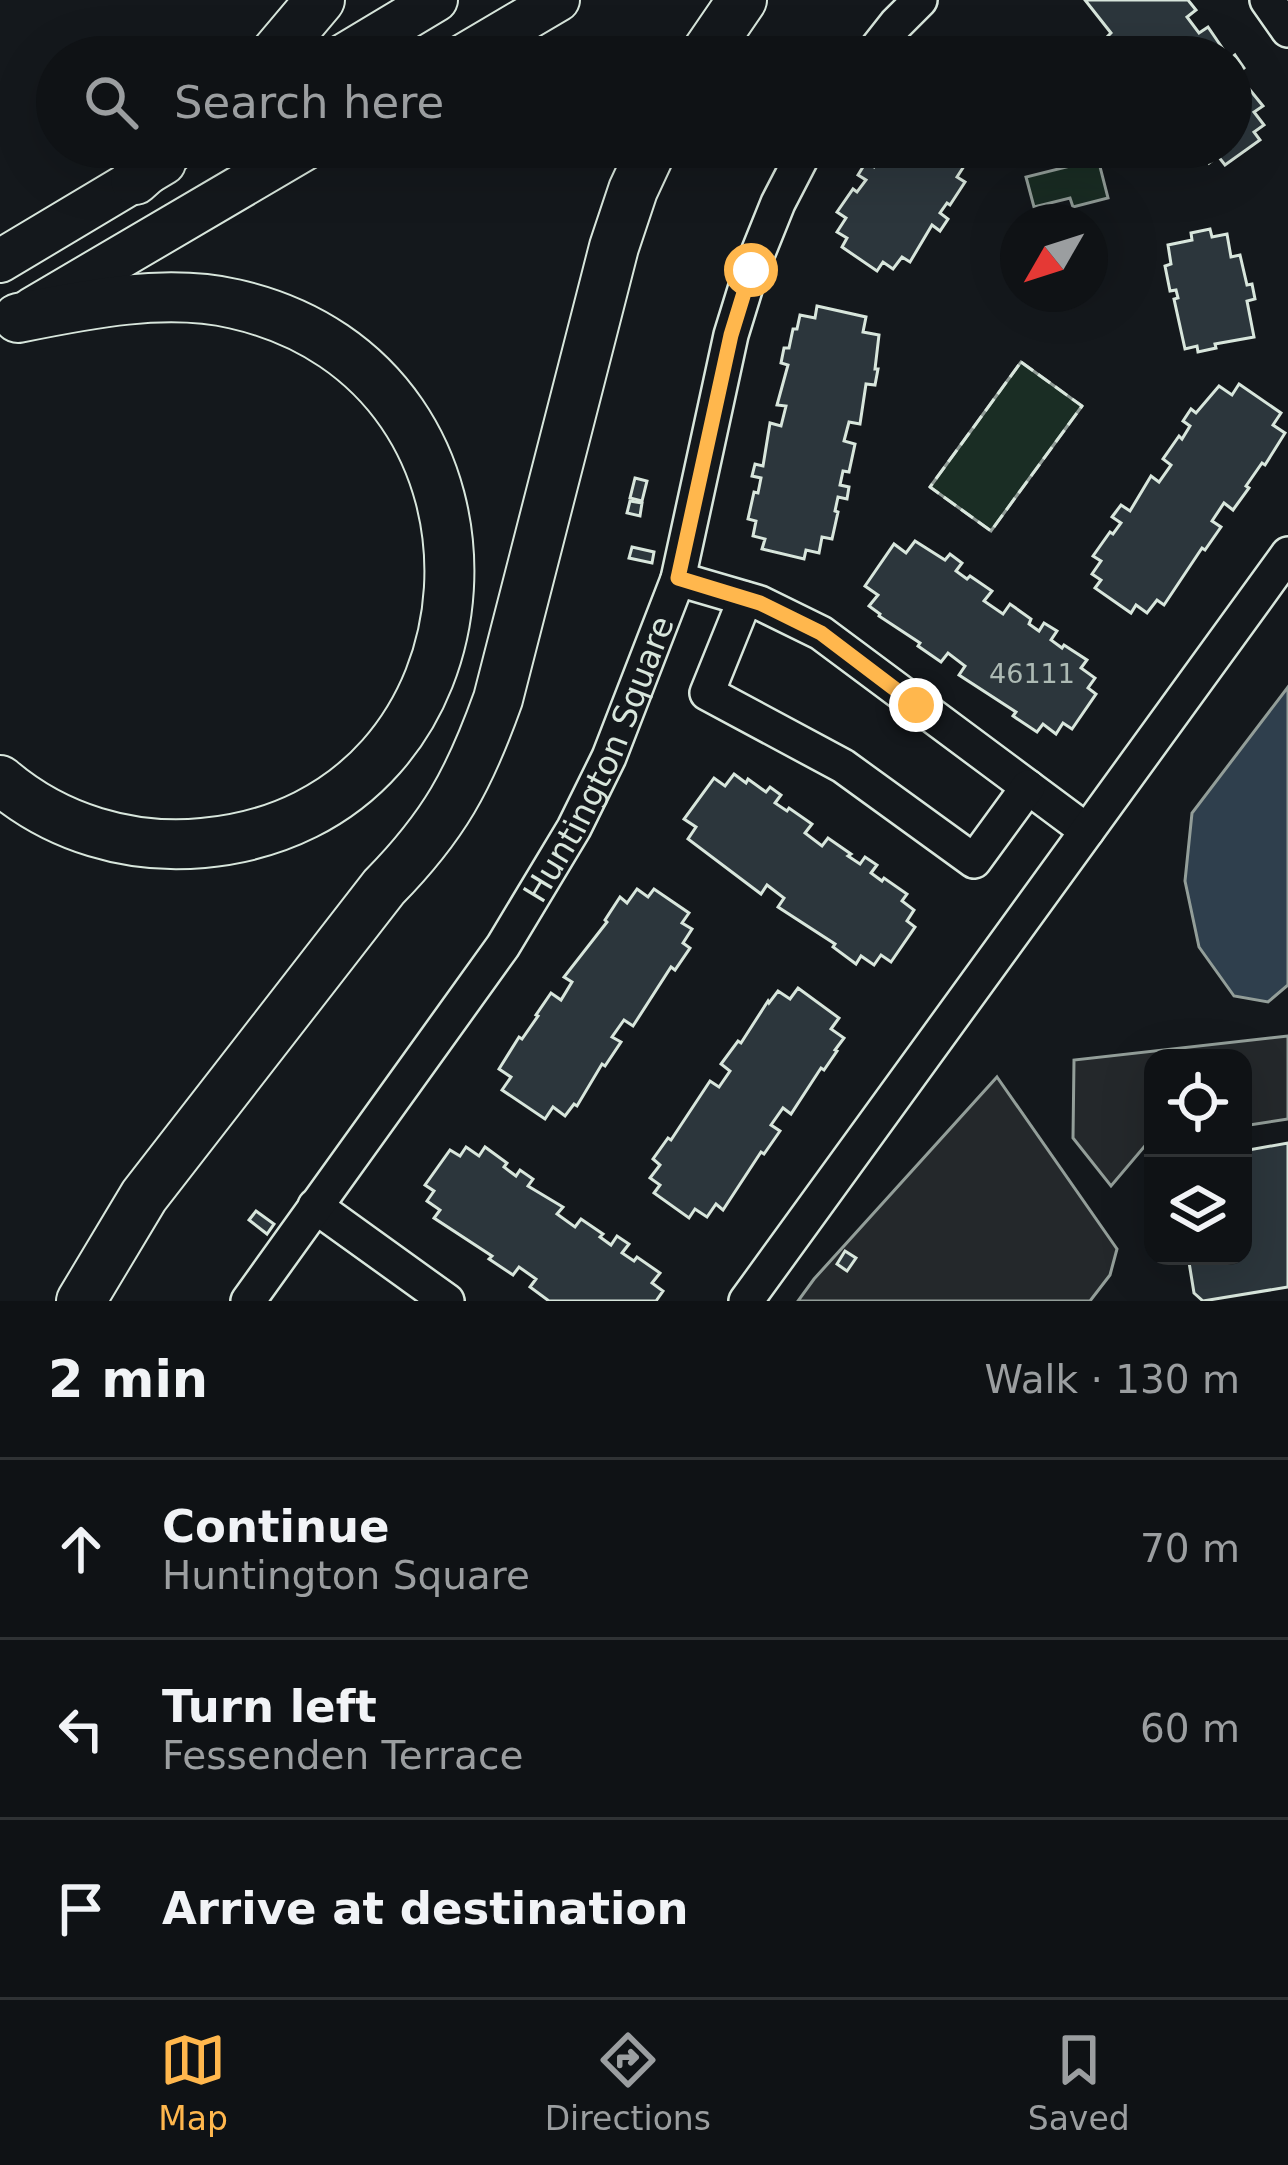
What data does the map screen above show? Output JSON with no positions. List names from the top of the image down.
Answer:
{
  "streets": {
    "street": ["Huntington Square"]
  },
  "house_numbers": ["46111"],
  "north": "bottom left",
  "page": {
    "search": "Search here",
    "heading": ["2 min", "Walk · 130 m"],
    "list": [
      ["Continue", "Huntington Square", "70 m"],
      ["Turn left", "Fessenden Terrace", "60 m"],
      "Arrive at destination"
    ],
    "nav": ["Map", "Directions", "Saved"]
  }
}
